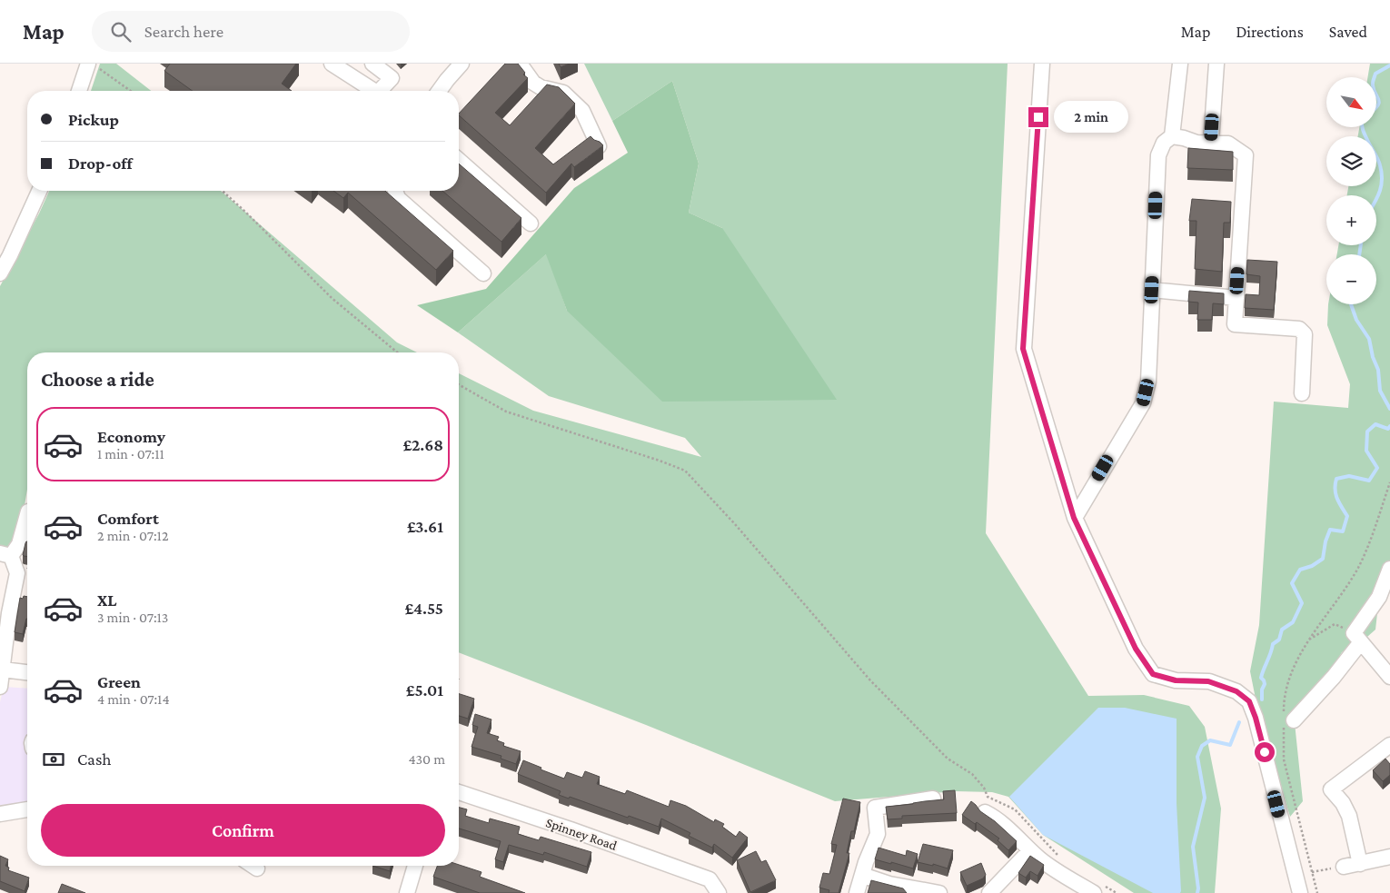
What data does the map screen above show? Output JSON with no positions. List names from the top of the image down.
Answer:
{
  "streets": {
    "street": ["Spinney Road"]
  },
  "north": "bottom right",
  "page": {
    "header": "Map",
    "search": "Search here",
    "nav": ["Map", "Directions", "Saved"],
    "map_buttons": ["+", "−"],
    "banner": ["Pickup", "Drop-off"],
    "bubble": "2 min",
    "heading": "Choose a ride",
    "list": [
      {
        "name": "Economy",
        "note": "1 min · 07:11",
        "value": "£2.68"
      },
      {
        "name": "Comfort",
        "note": "2 min · 07:12",
        "value": "£3.61"
      },
      {
        "name": "XL",
        "note": "3 min · 07:13",
        "value": "£4.55"
      },
      {
        "name": "Green",
        "note": "4 min · 07:14",
        "value": "£5.01"
      }
    ],
    "pay": ["Cash", "430 m"],
    "buttons": "Confirm"
  }
}
